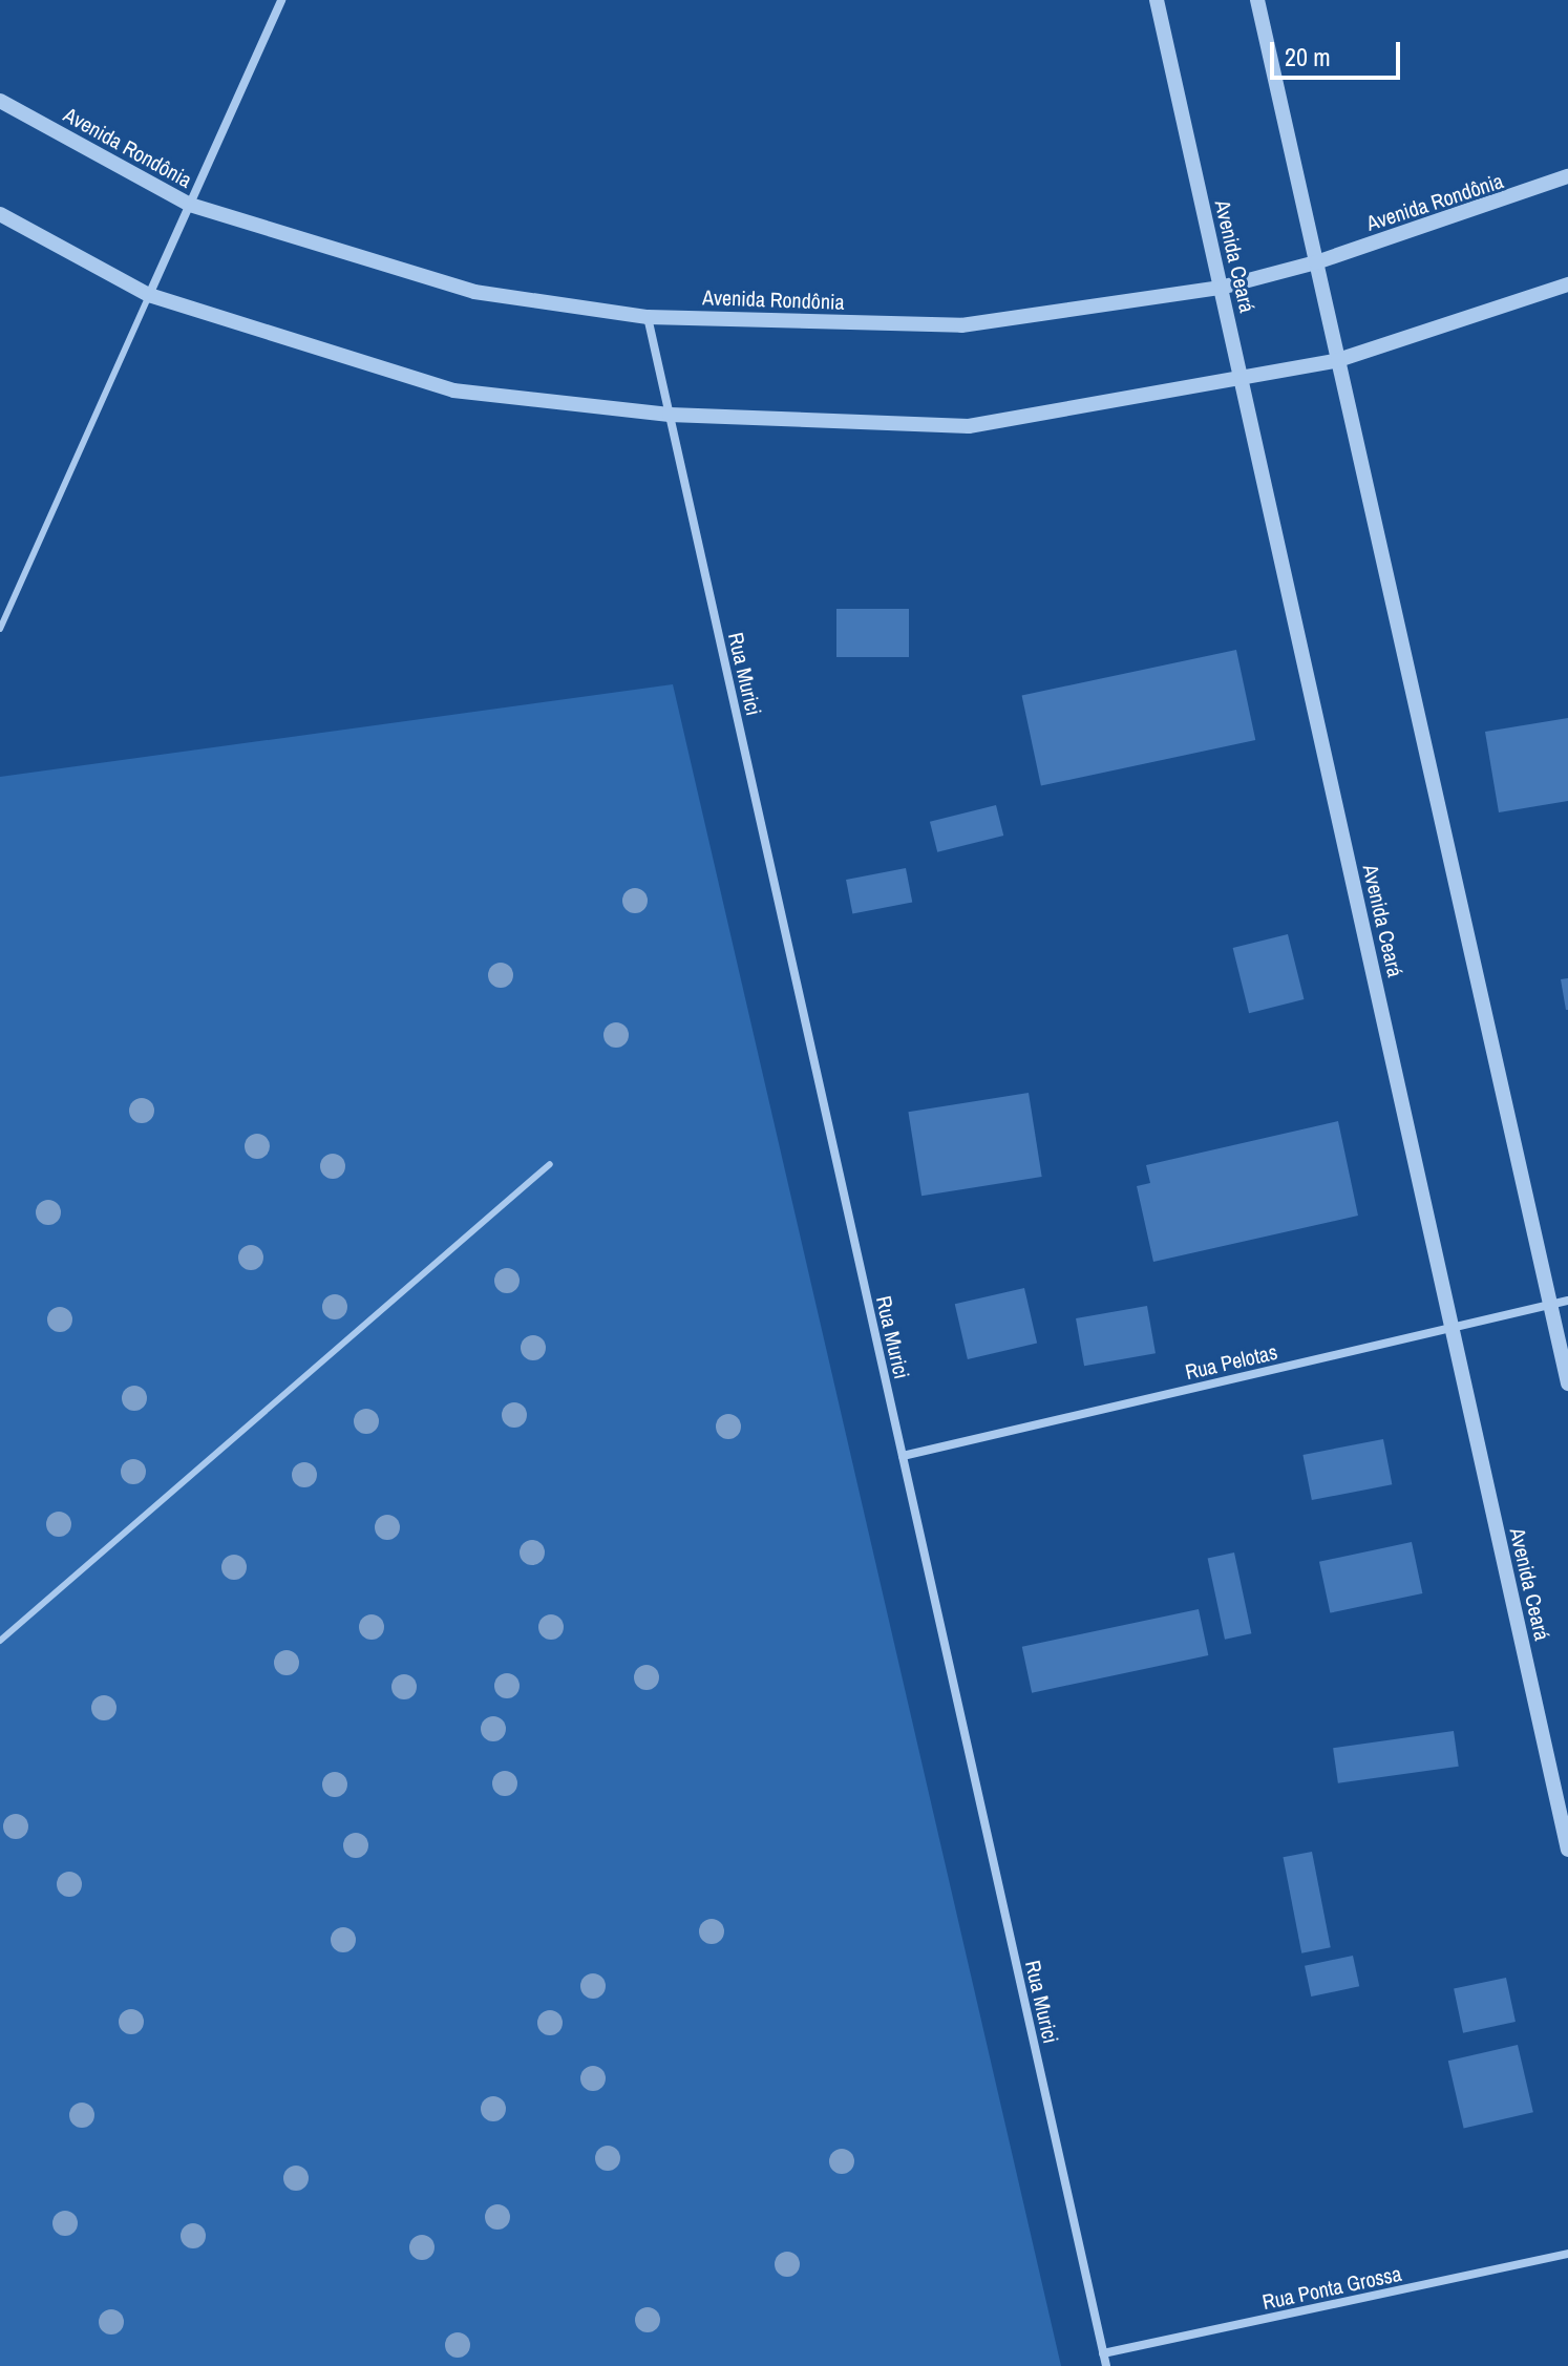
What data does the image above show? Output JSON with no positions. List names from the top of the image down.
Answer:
{
  "streets": {
    "street": [
      "Avenida Rondônia",
      "Avenida Ceará",
      "Rua Murici",
      "Rua Pelotas",
      "Rua Ponta Grossa"
    ]
  },
  "crossings": [
    ["Avenida Rondônia", "Avenida Ceará"],
    ["Avenida Rondônia", "Rua Murici"],
    ["Avenida Ceará", "Rua Pelotas"],
    ["Rua Murici", "Rua Pelotas"],
    ["Rua Murici", "Rua Ponta Grossa"]
  ],
  "scale_bar": "20 m"
}
